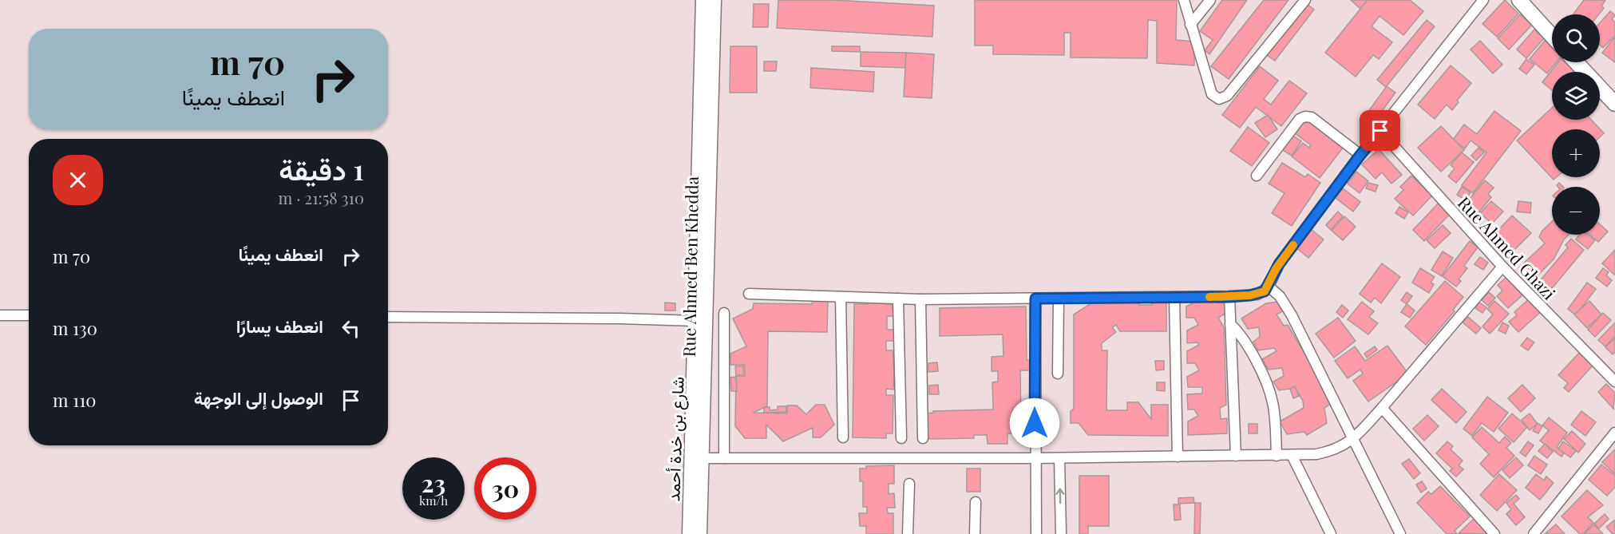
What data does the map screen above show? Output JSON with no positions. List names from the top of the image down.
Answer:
{
  "streets": {
    "main road": ["Rue Ahmed Ben Khedda", "شارع بن خدة أحمد"],
    "street": ["Rue Ahmed Ghazi"]
  },
  "page": {
    "map_buttons": ["+", "−"],
    "turn": ["70 m", "انعطف يمينًا"],
    "heading": ["1 دقيقة", "310 m · 21:58"],
    "list": [
      {
        "name": "انعطف يمينًا",
        "value": "70 m"
      },
      {
        "name": "انعطف يسارًا",
        "value": "130 m"
      },
      {
        "name": "الوصول إلى الوجهة",
        "value": "110 m"
      }
    ],
    "speed": "23 km/h",
    "limit": "30"
  }
}
